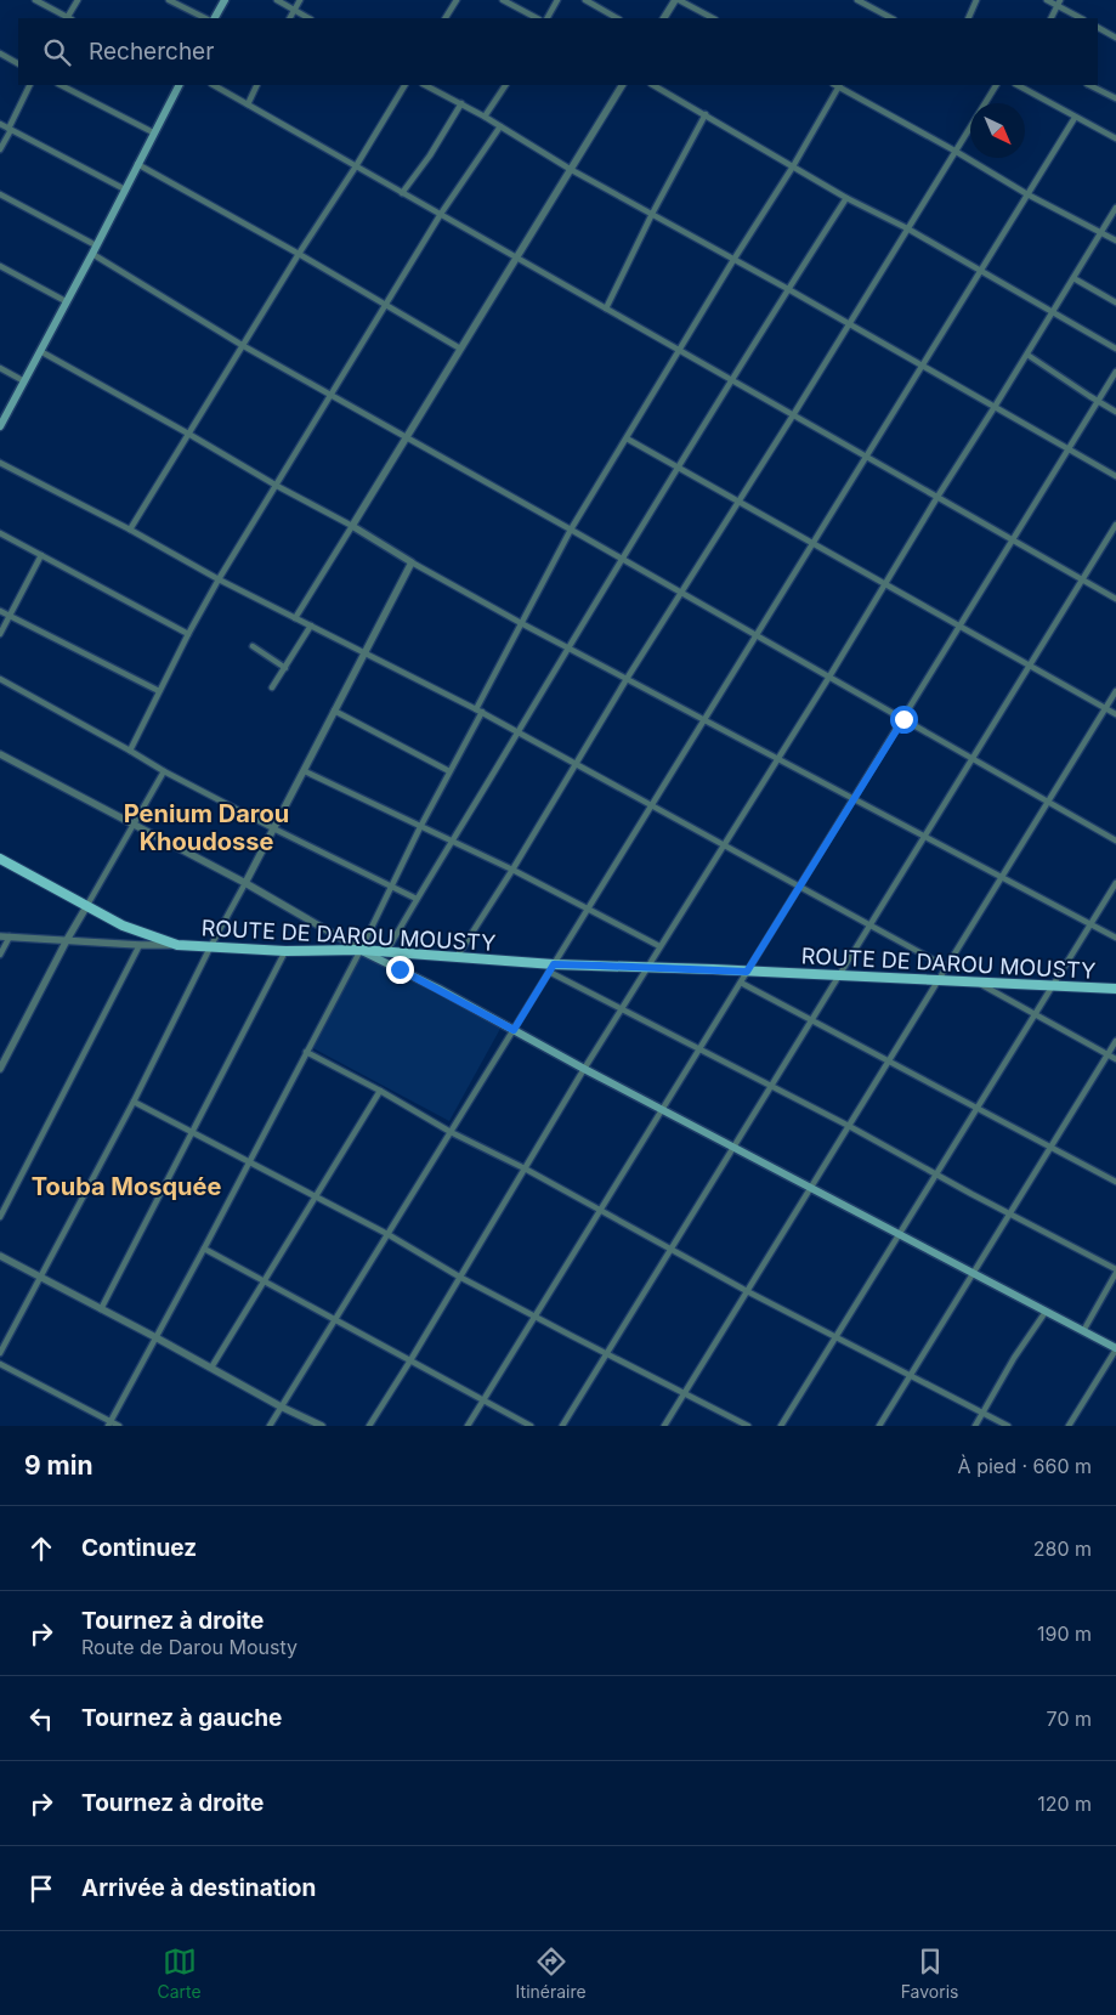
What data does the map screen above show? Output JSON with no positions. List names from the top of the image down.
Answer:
{
  "streets": {
    "main road": ["ROUTE DE DAROU MOUSTY"]
  },
  "districts": ["Penium Darou Khoudosse", "Touba Mosquée"],
  "north": "bottom right",
  "page": {
    "search": "Rechercher",
    "heading": ["9 min", "À pied · 660 m"],
    "list": [
      ["Continuez", "280 m"],
      ["Tournez à droite", "Route de Darou Mousty", "190 m"],
      ["Tournez à gauche", "70 m"],
      ["Tournez à droite", "120 m"],
      "Arrivée à destination"
    ],
    "nav": ["Carte", "Itinéraire", "Favoris"]
  }
}
